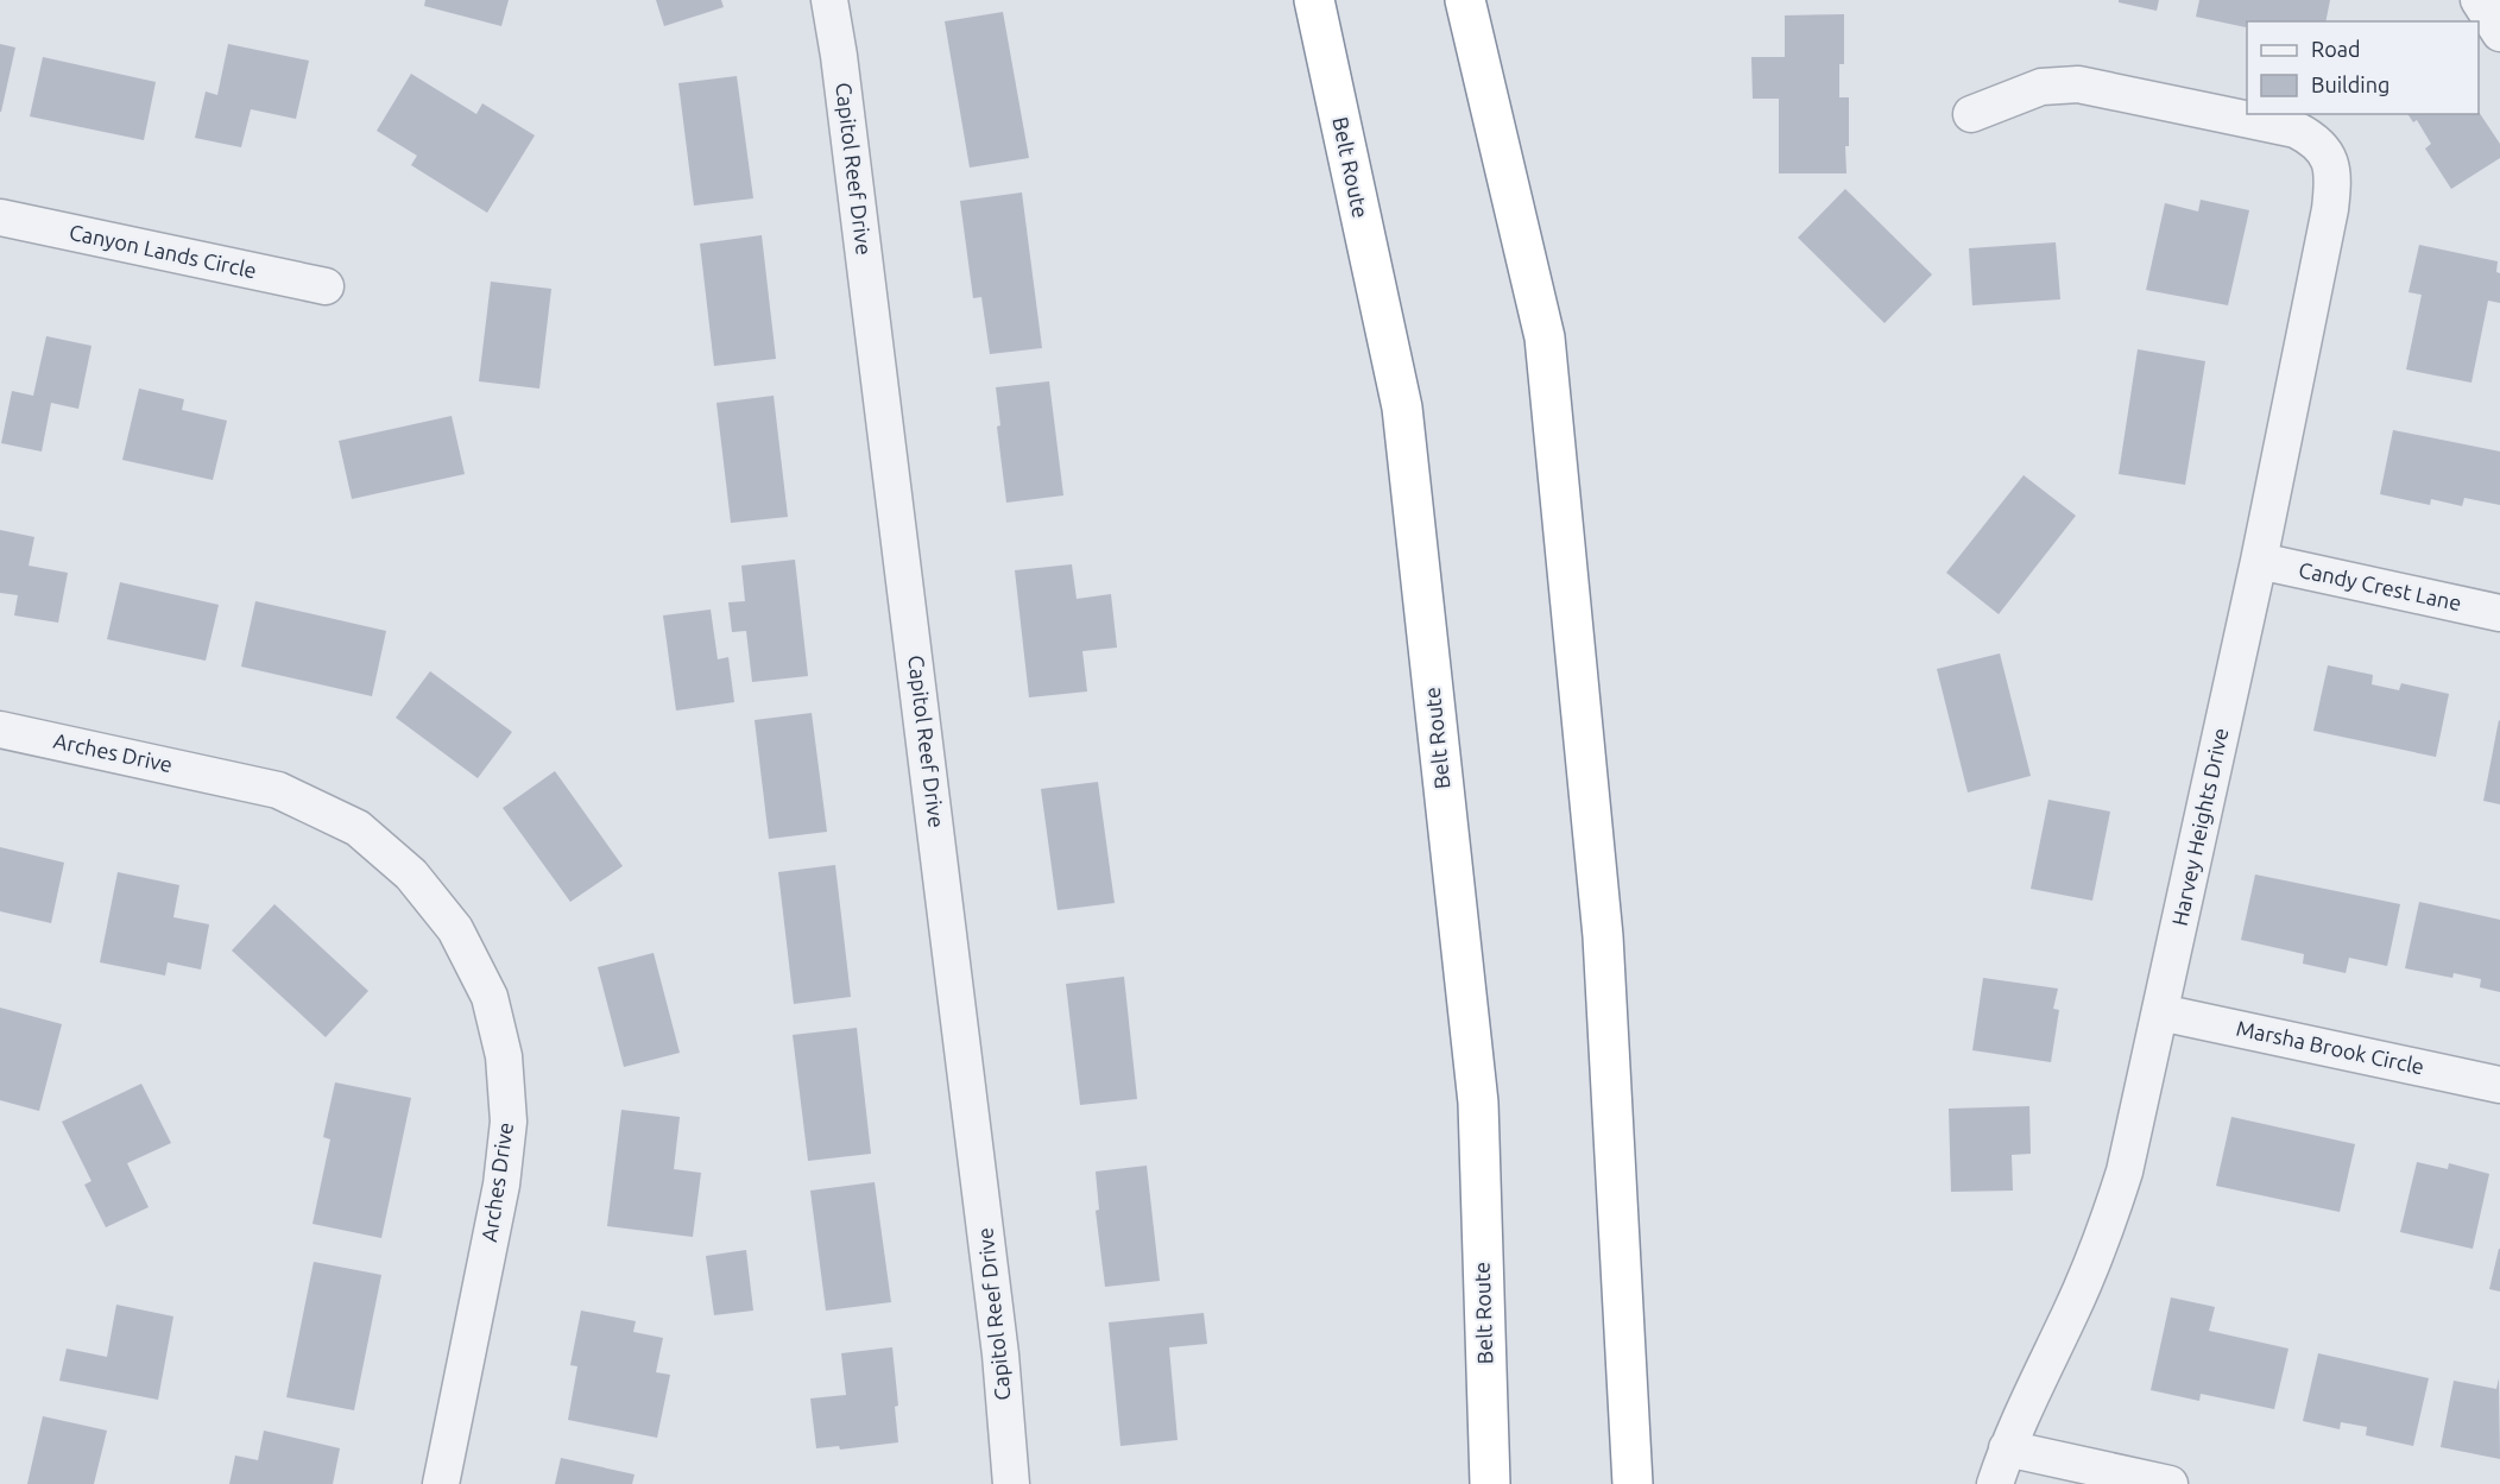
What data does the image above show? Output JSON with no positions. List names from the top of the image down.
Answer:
{
  "streets": {
    "highway": ["Belt Route"],
    "street": [
      "Capitol Reef Drive",
      "Canyon Lands Circle",
      "Candy Crest Lane",
      "Arches Drive",
      "Harvey Heights Drive",
      "Marsha Brook Circle"
    ]
  },
  "crossings": [
    ["Candy Crest Lane", "Harvey Heights Drive"],
    ["Harvey Heights Drive", "Marsha Brook Circle"]
  ],
  "legend": ["Road", "Building"]
}
